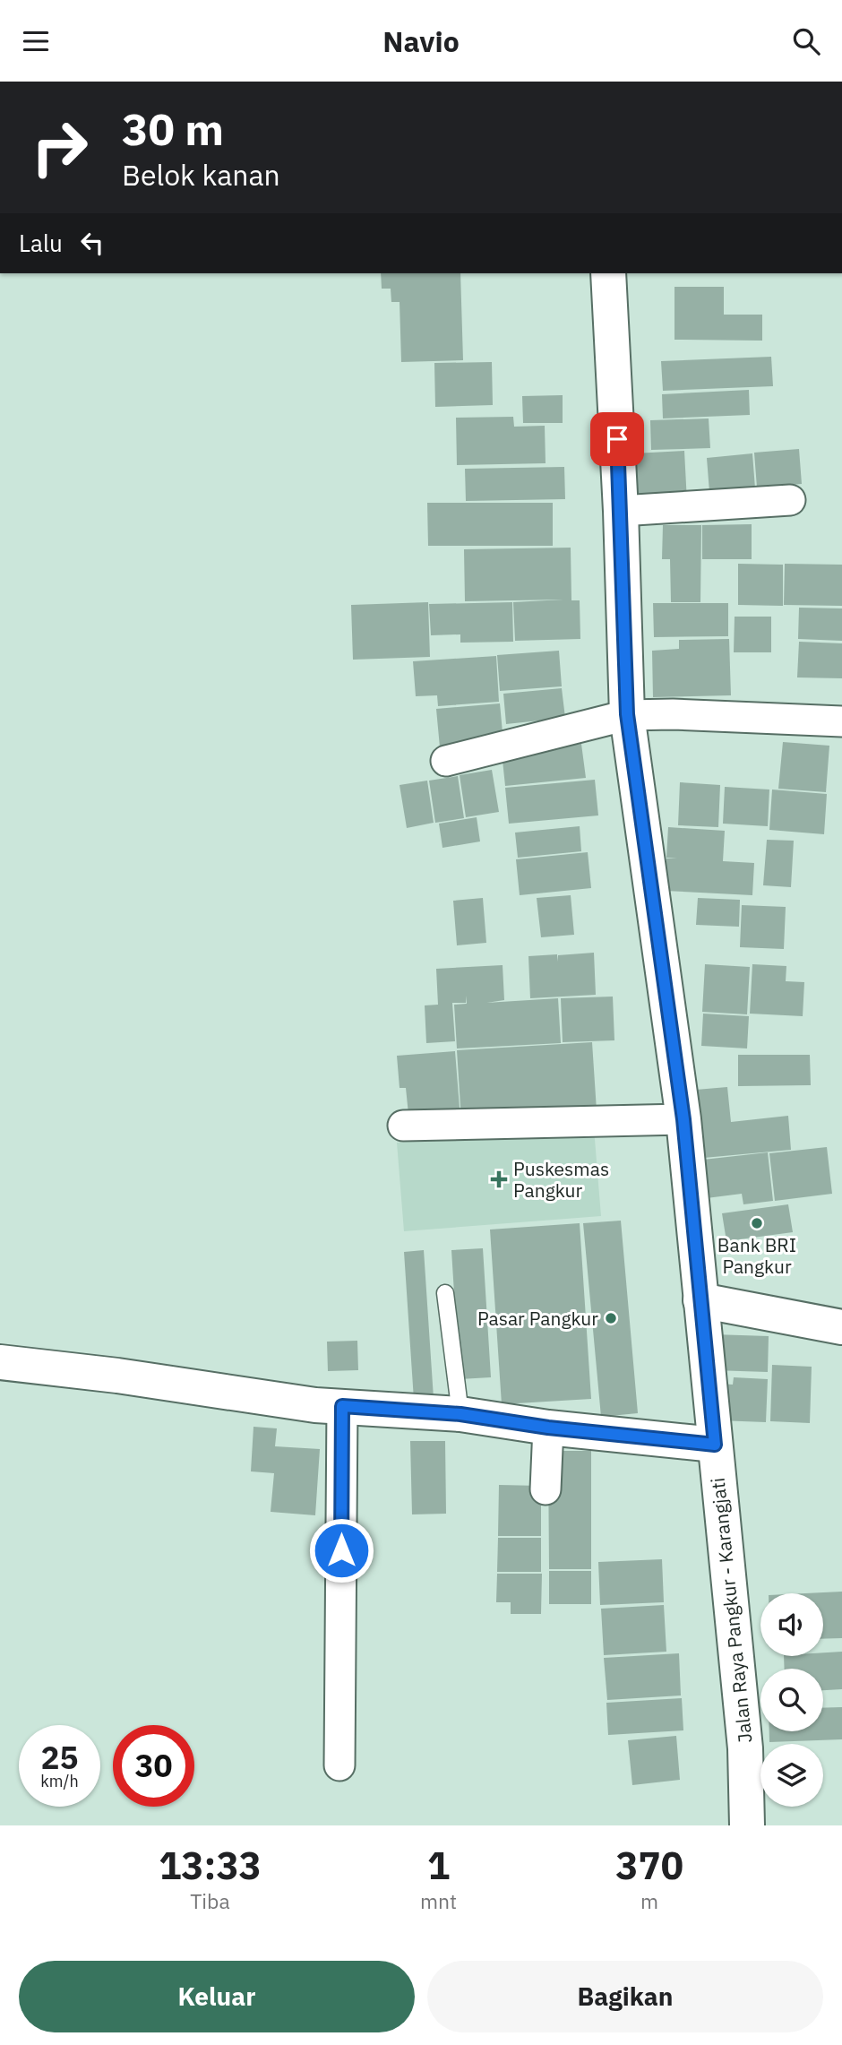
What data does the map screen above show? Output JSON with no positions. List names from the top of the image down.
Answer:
{
  "streets": {
    "main road": ["Jalan Raya Pangkur - Karangjati"]
  },
  "places": {
    "health": ["Puskesmas Pangkur"],
    "other": ["Bank BRI Pangkur", "Pasar Pangkur"]
  },
  "page": {
    "header": "Navio",
    "turn": ["30 m", "Belok kanan"],
    "then": "Lalu",
    "speed": "25 km/h",
    "limit": "30",
    "eta": [
      "13:33",
      "Tiba",
      "1",
      "mnt",
      "370",
      "m"
    ],
    "buttons": ["Keluar", "Bagikan"]
  }
}
